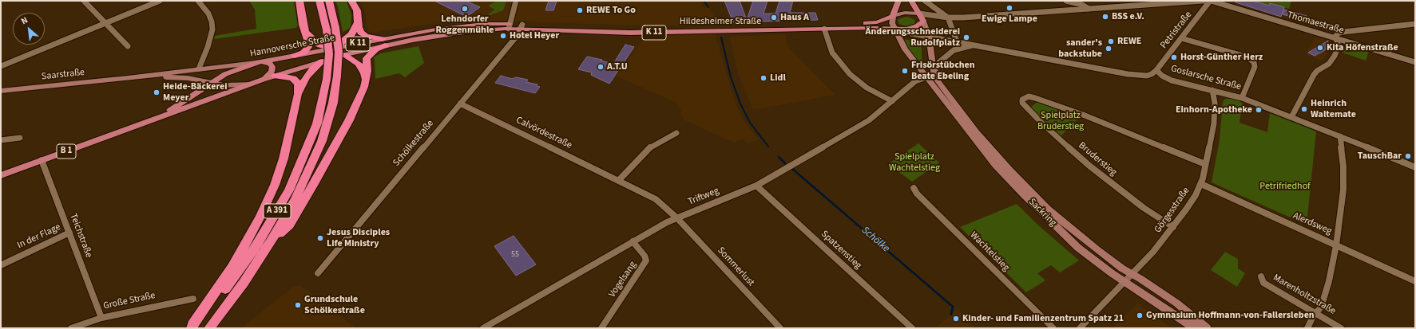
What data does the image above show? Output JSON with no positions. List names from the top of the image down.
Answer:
{
  "streets": {
    "highway": ["A 391"],
    "main road": [
      "Hildesheimer Straße",
      "K 11",
      "Hannoversche Straße",
      "Saarstraße",
      "B 1",
      "Sackring"
    ],
    "street": [
      "Thomaestraße",
      "Petristraße",
      "Goslarsche Straße",
      "Calvördestraße",
      "Schölkestraße",
      "Bruderstieg",
      "Triftweg",
      "Görgesstraße",
      "Alerdsweg",
      "Teichstraße",
      "In der Flage",
      "Spatzenstieg",
      "Wachtelstieg",
      "Sommerlust",
      "Vogelsang",
      "Marenholtzstraße",
      "Große Straße"
    ]
  },
  "crossings": [
    ["Hildesheimer Straße", "K 11"],
    ["Hildesheimer Straße", "Hannoversche Straße"],
    ["Hildesheimer Straße", "Goslarsche Straße"],
    ["Hildesheimer Straße", "Schölkestraße"],
    ["Hildesheimer Straße", "Sackring"],
    ["Thomaestraße", "Petristraße"],
    ["Petristraße", "Goslarsche Straße"],
    ["K 11", "Hannoversche Straße"],
    ["K 11", "Saarstraße"],
    ["K 11", "Goslarsche Straße"],
    ["K 11", "Sackring"],
    ["Hannoversche Straße", "Saarstraße"],
    ["Hannoversche Straße", "Teichstraße"],
    ["Goslarsche Straße", "Görgesstraße"],
    ["Goslarsche Straße", "Sackring"],
    ["Calvördestraße", "Schölkestraße"],
    ["Calvördestraße", "Triftweg"],
    ["Calvördestraße", "Sommerlust"],
    ["Bruderstieg", "Görgesstraße"],
    ["Triftweg", "Sackring"],
    ["Triftweg", "Spatzenstieg"],
    ["Triftweg", "Sommerlust"],
    ["Triftweg", "Vogelsang"],
    ["Görgesstraße", "Sackring"],
    ["Görgesstraße", "Alerdsweg"],
    ["Teichstraße", "In der Flage"],
    ["Teichstraße", "Große Straße"]
  ],
  "water": ["Schölke"],
  "parks": ["Spielplatz Bruderstieg", "Spielplatz Wachtelstieg", "Petrifriedhof"],
  "places": [
    "Ewige Lampe",
    "Lehndorfer Roggenmühle",
    "REWE To Go",
    "BSS e.V.",
    "Haus A",
    "Hotel Heyer",
    "Änderungsschneiderei Rudolfplatz",
    "REWE",
    "Kita Höfenstraße",
    "sander's backstube",
    "Horst-Günther Herz",
    "A.T.U",
    "Frisörstübchen Beate Ebeling",
    "Lidl",
    "Heide-Bäckerei Meyer",
    "Heinrich Waltemate",
    "Einhorn-Apotheke",
    "TauschBar",
    "Jesus Disciples Life Ministry",
    "Grundschule Schölkestraße",
    "Gymnasium Hoffmann-von-Fallersleben",
    "Kinder- und Familienzentrum Spatz 21"
  ],
  "house_numbers": ["55"],
  "north": "top left"
}
